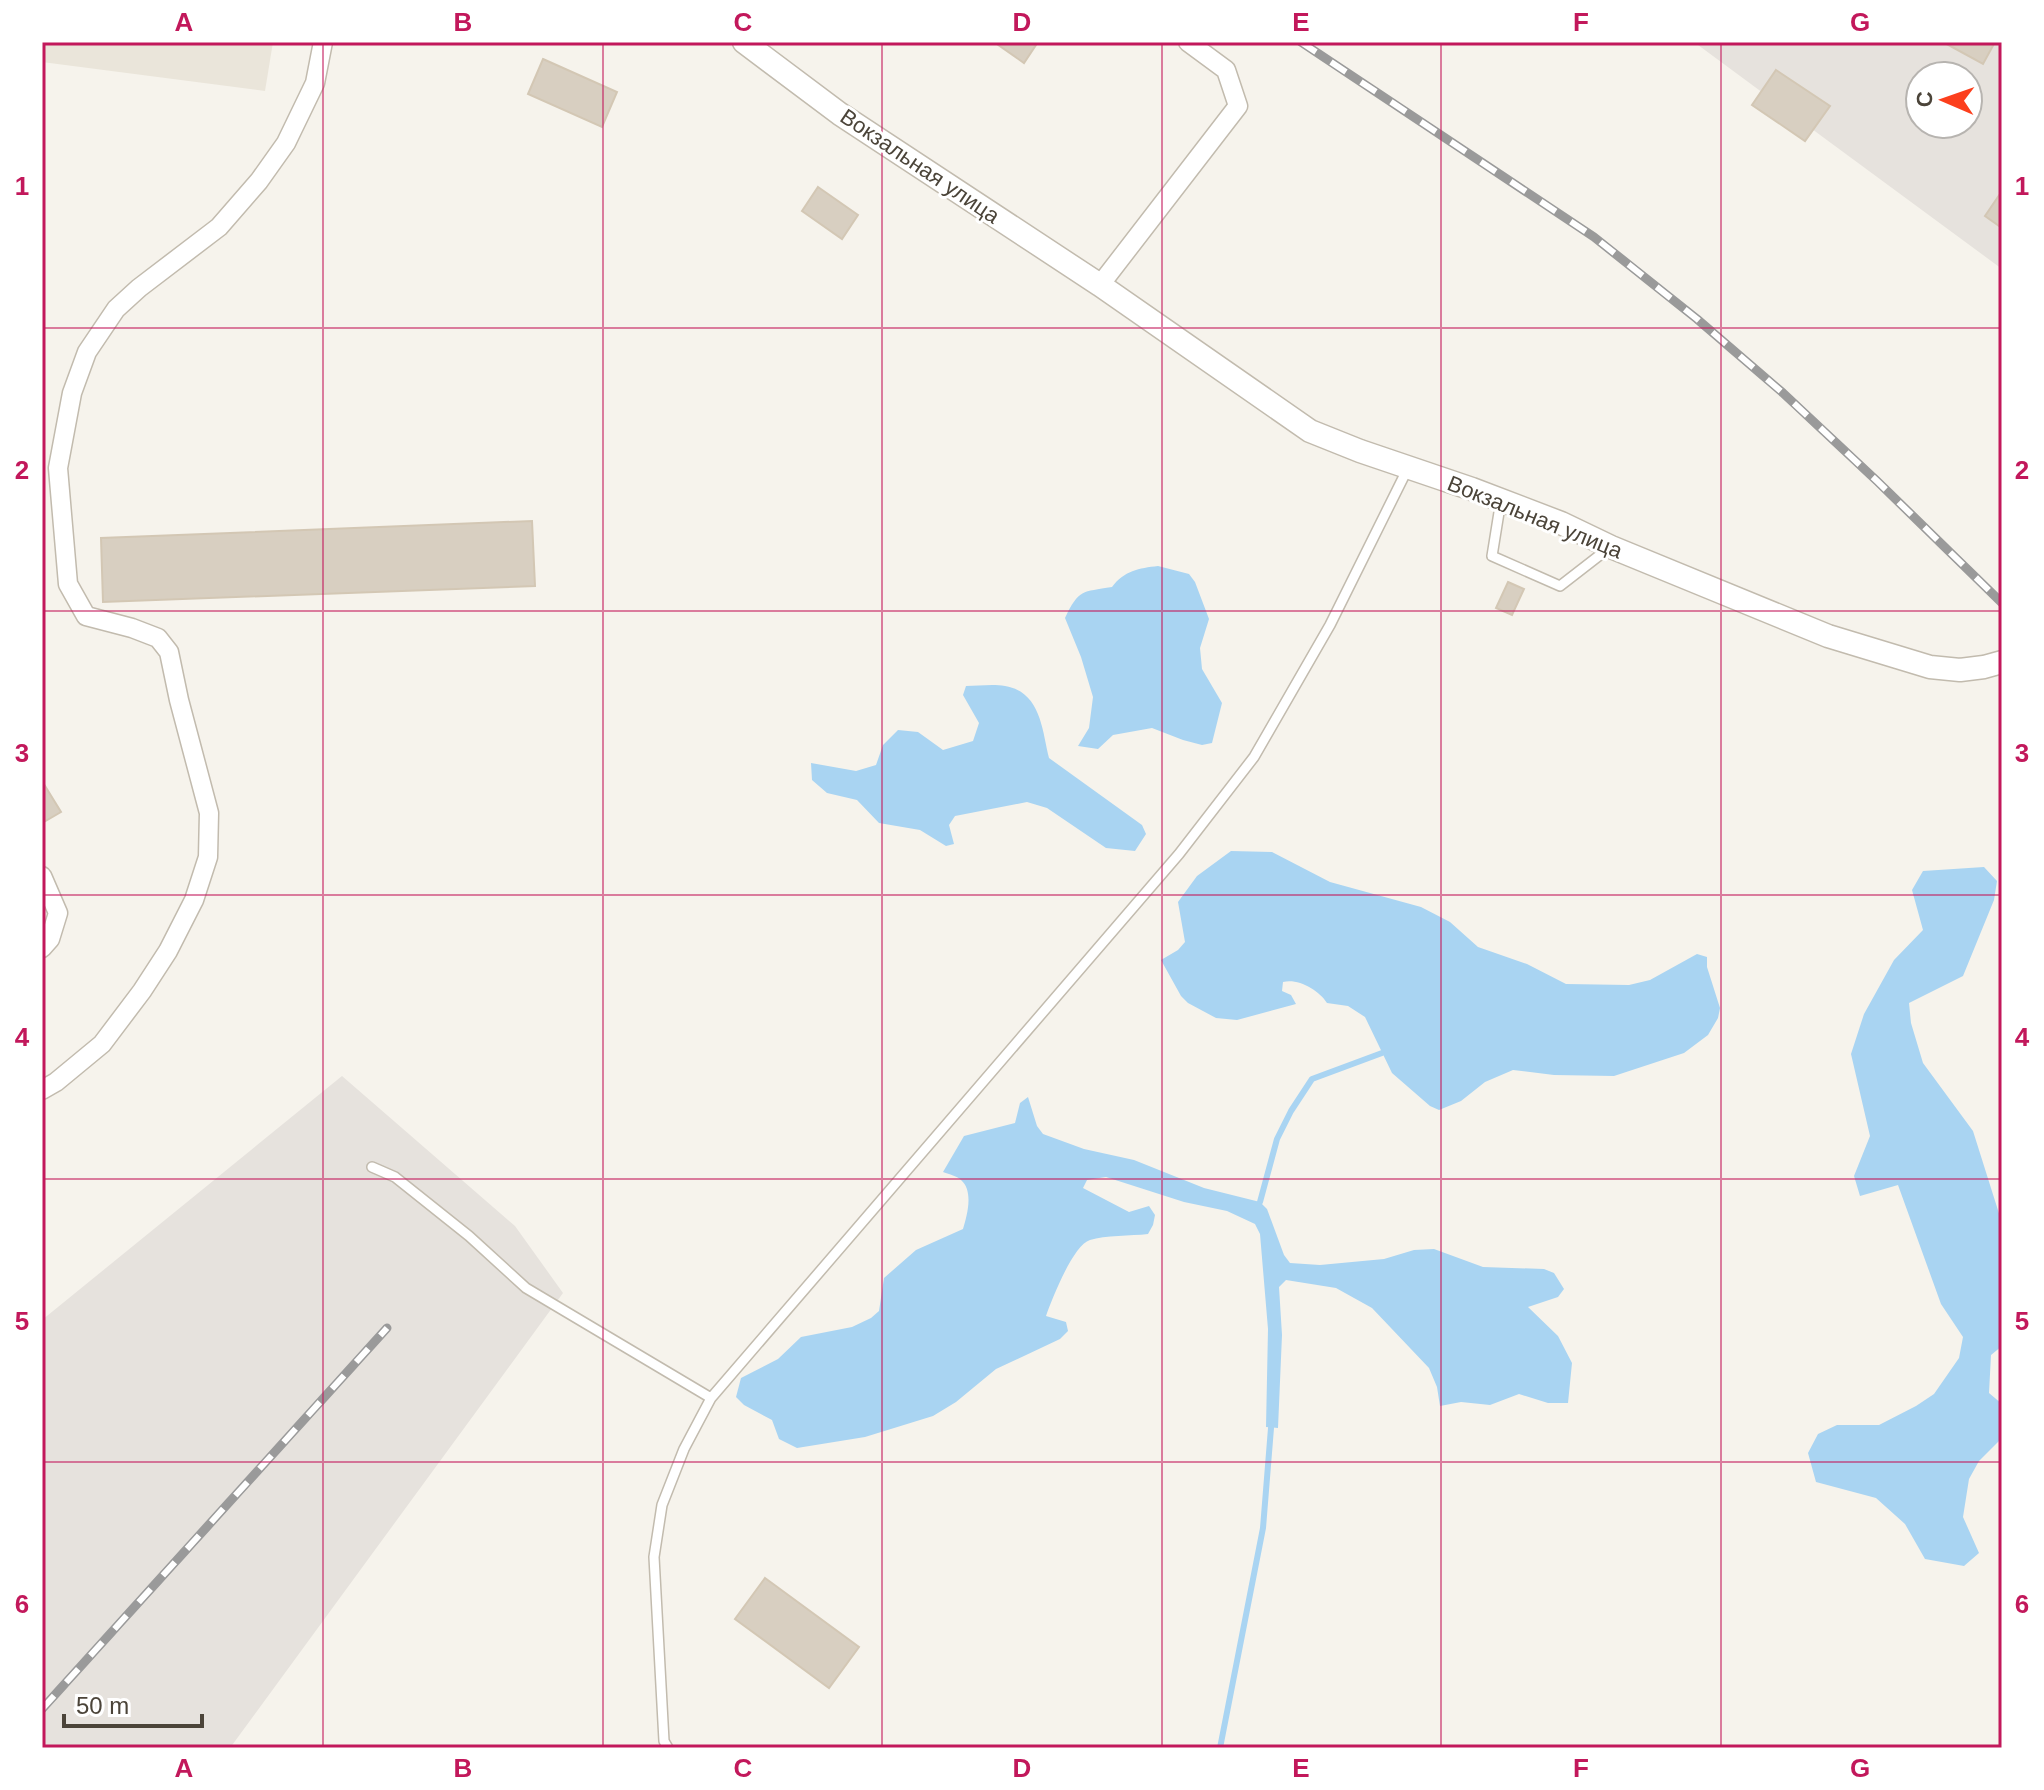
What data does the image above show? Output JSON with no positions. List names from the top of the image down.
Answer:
{
  "streets": {
    "street": ["Вокзальная улица"]
  },
  "scale_bar": "50 m",
  "north": "left",
  "grid": {
    "columns": [
      "A",
      "B",
      "C",
      "D",
      "E",
      "F",
      "G"
    ],
    "rows": [
      "1",
      "2",
      "3",
      "4",
      "5",
      "6"
    ]
  }
}
